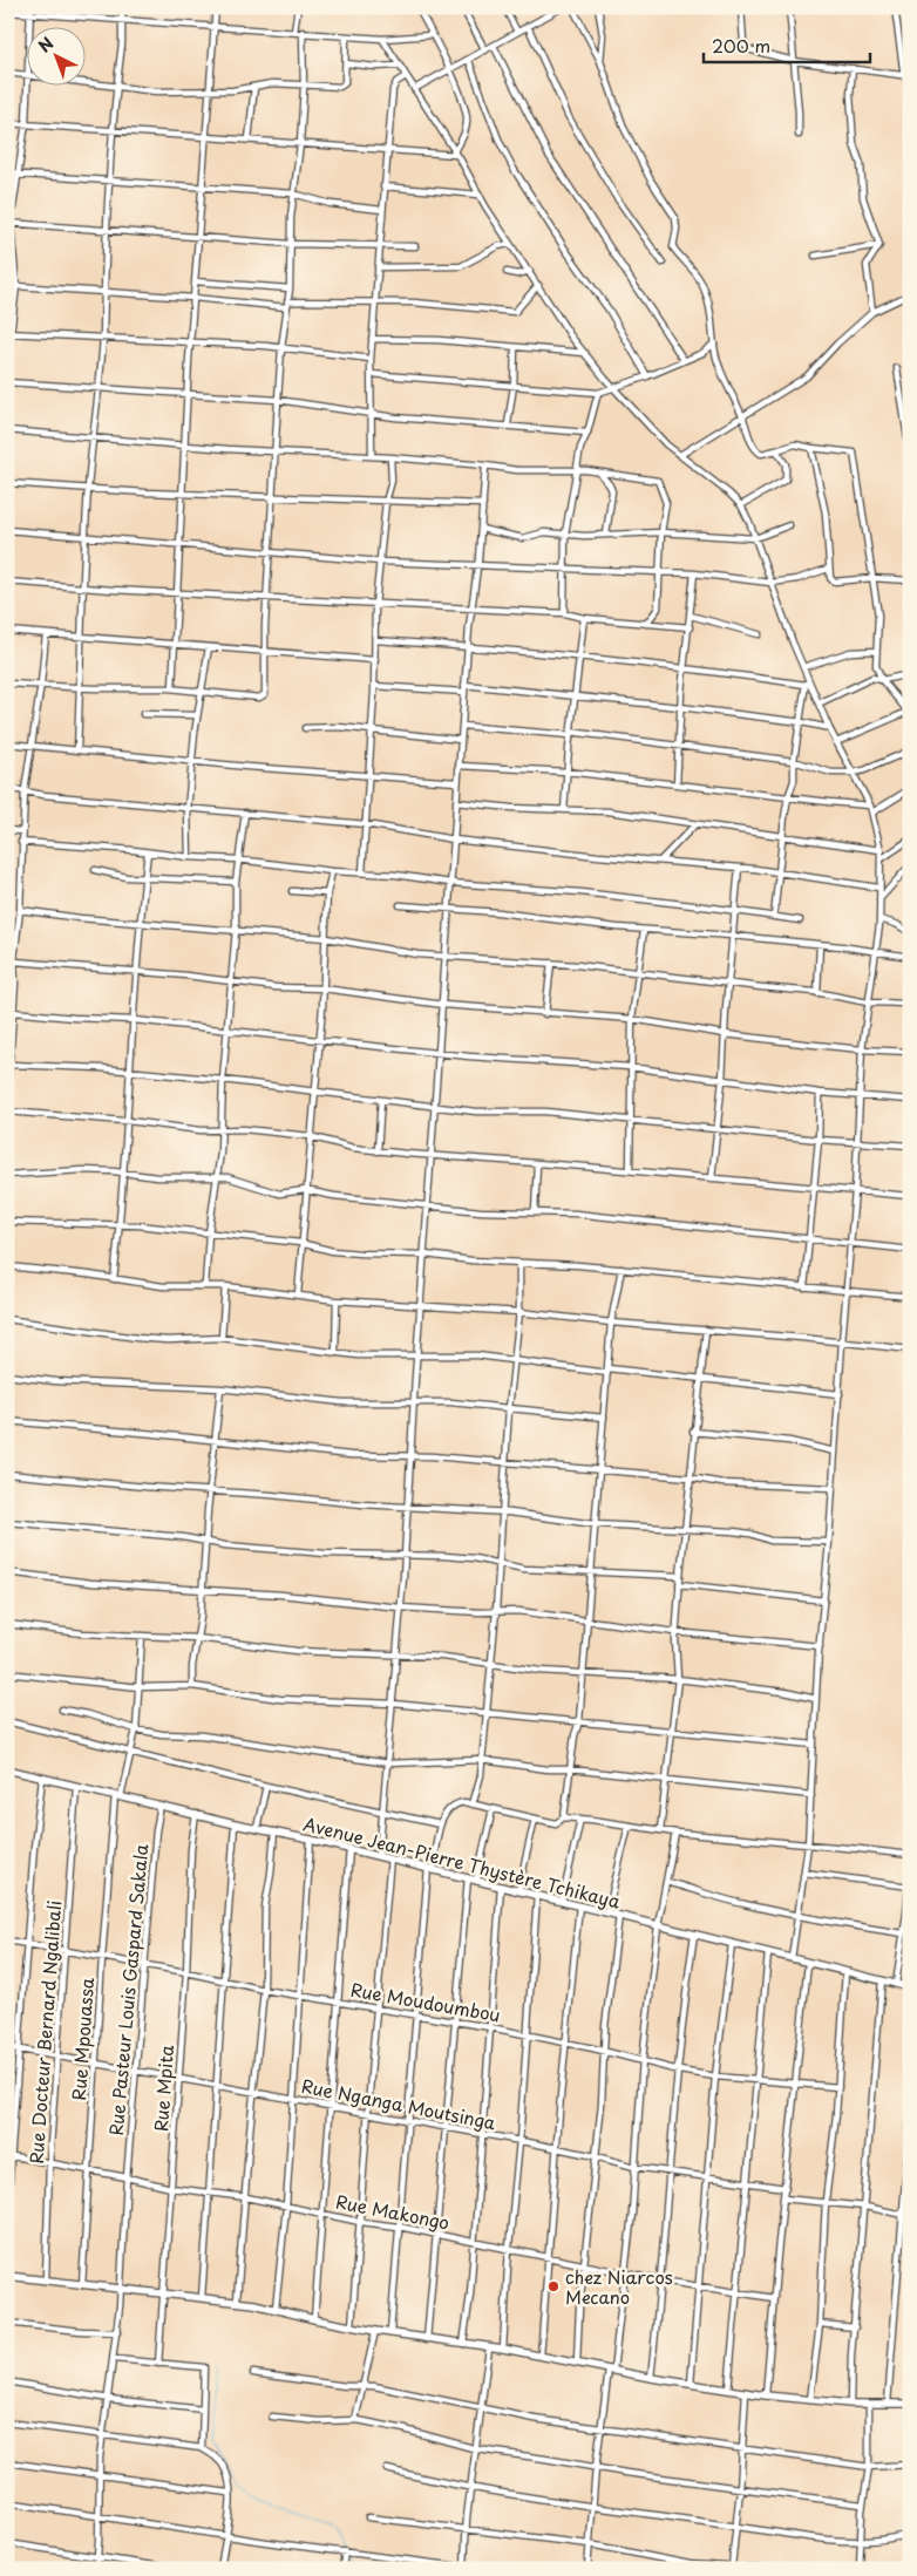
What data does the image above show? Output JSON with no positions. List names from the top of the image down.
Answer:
{
  "streets": {
    "street": [
      "Avenue Jean-Pierre Thystère Tchikaya",
      "Rue Pasteur Louis Gaspard Sakala",
      "Rue Moudoumbou",
      "Rue Docteur Bernard Ngalibali",
      "Rue Mpouassa",
      "Rue Mpita",
      "Rue Nganga Moutsinga",
      "Rue Makongo"
    ]
  },
  "crossings": [
    ["Avenue Jean-Pierre Thystère Tchikaya", "Rue Pasteur Louis Gaspard Sakala"],
    ["Avenue Jean-Pierre Thystère Tchikaya", "Rue Docteur Bernard Ngalibali"],
    ["Avenue Jean-Pierre Thystère Tchikaya", "Rue Mpouassa"],
    ["Avenue Jean-Pierre Thystère Tchikaya", "Rue Mpita"],
    ["Rue Pasteur Louis Gaspard Sakala", "Rue Moudoumbou"],
    ["Rue Pasteur Louis Gaspard Sakala", "Rue Nganga Moutsinga"],
    ["Rue Pasteur Louis Gaspard Sakala", "Rue Makongo"],
    ["Rue Moudoumbou", "Rue Docteur Bernard Ngalibali"],
    ["Rue Moudoumbou", "Rue Mpouassa"],
    ["Rue Moudoumbou", "Rue Mpita"],
    ["Rue Docteur Bernard Ngalibali", "Rue Nganga Moutsinga"],
    ["Rue Docteur Bernard Ngalibali", "Rue Makongo"],
    ["Rue Mpouassa", "Rue Nganga Moutsinga"],
    ["Rue Mpouassa", "Rue Makongo"],
    ["Rue Mpita", "Rue Nganga Moutsinga"],
    ["Rue Mpita", "Rue Makongo"]
  ],
  "places": ["chez Niarcos Mecano"],
  "scale_bar": "200 m",
  "north": "top left"
}
